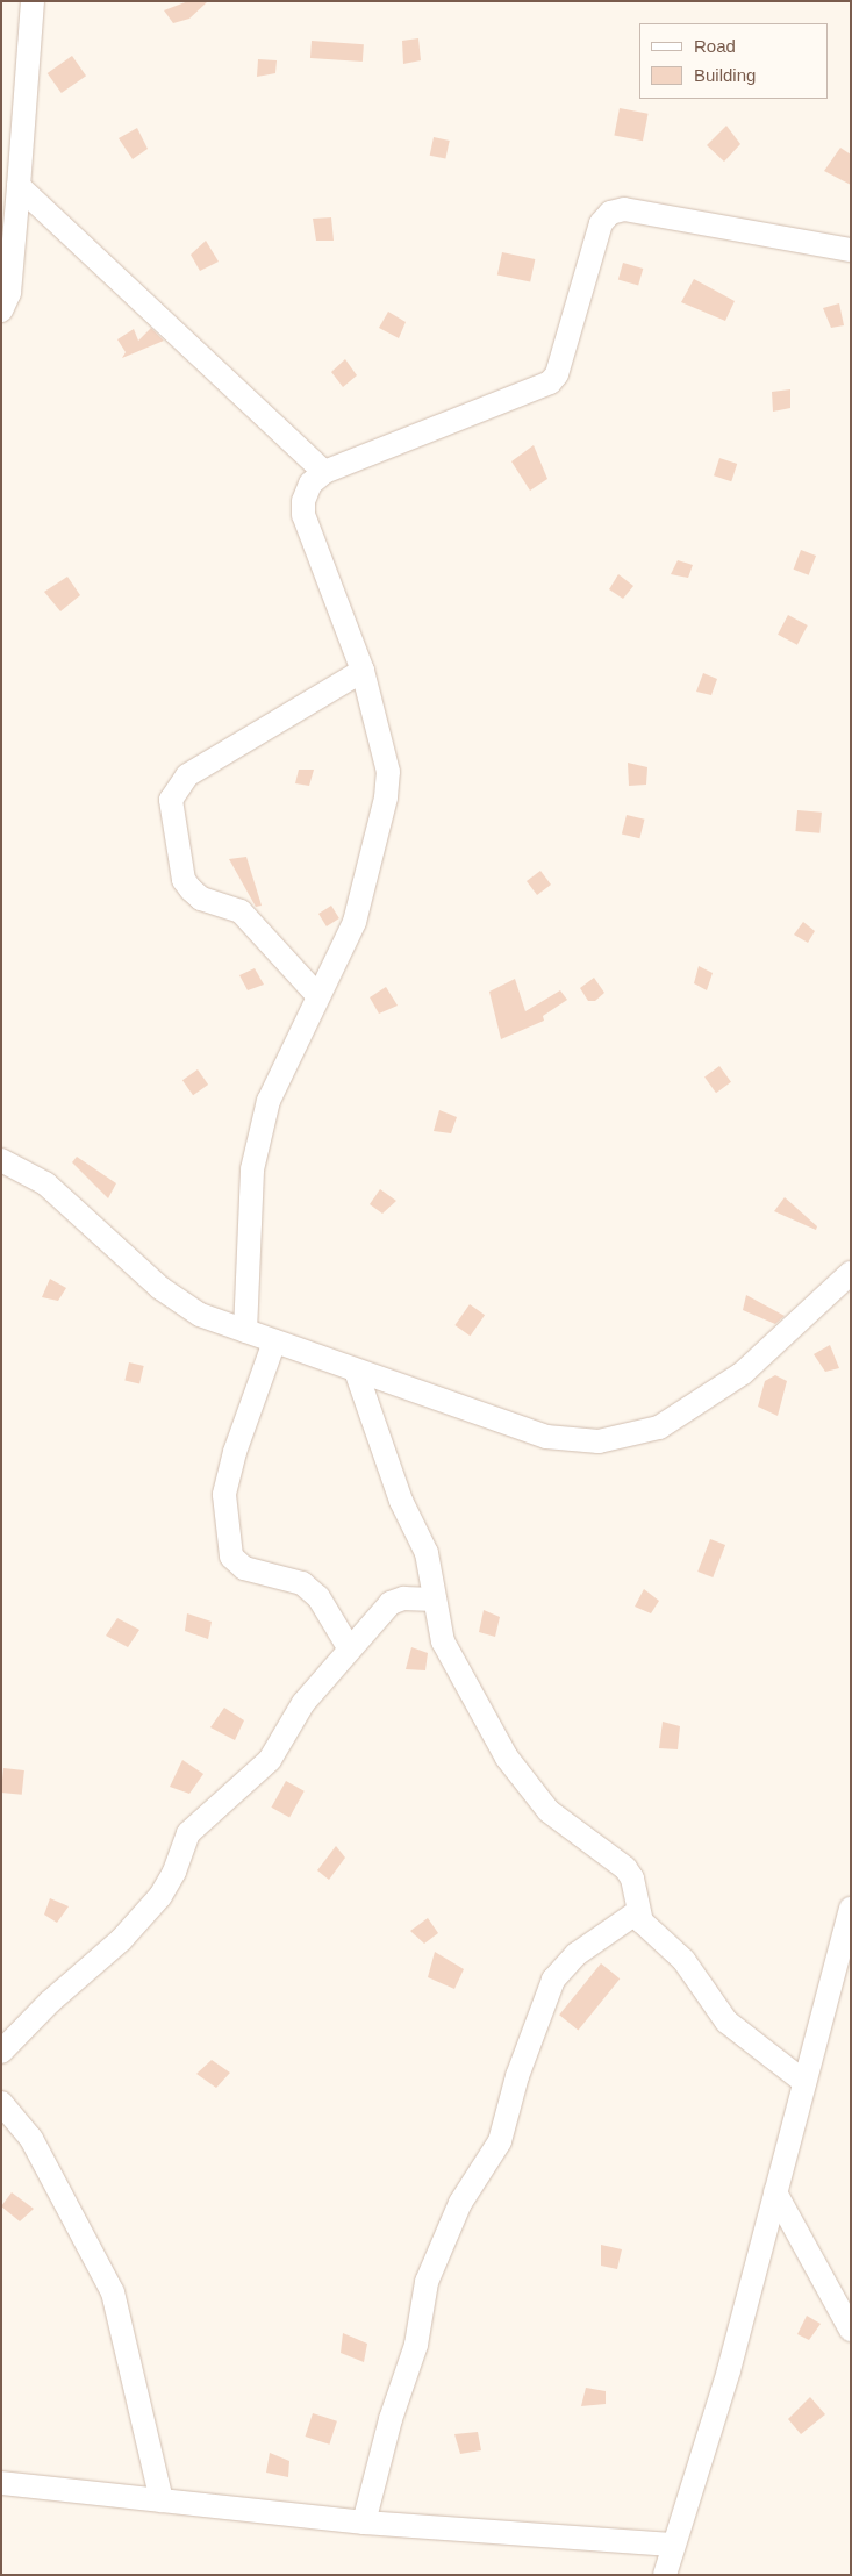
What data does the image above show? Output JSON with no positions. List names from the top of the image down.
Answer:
{
  "legend": ["Road", "Building"]
}
